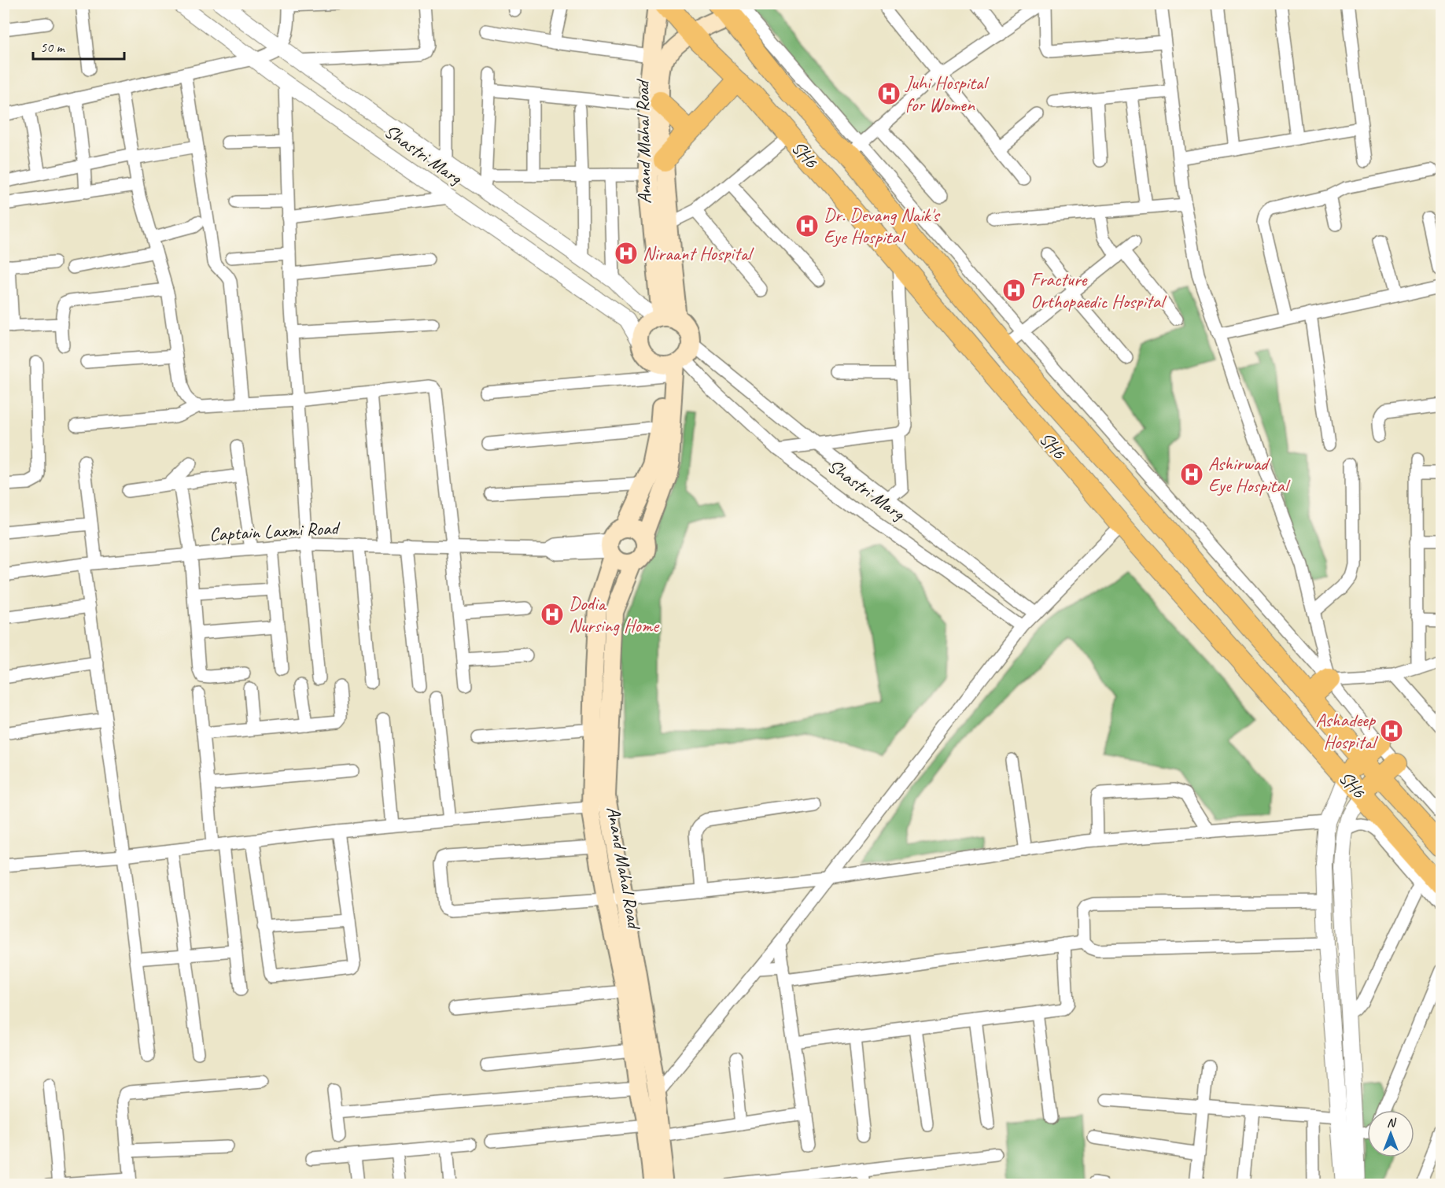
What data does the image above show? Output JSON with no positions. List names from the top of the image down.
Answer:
{
  "streets": {
    "main road": ["Anand Mahal Road", "SH6"],
    "street": ["Shastri Marg", "Captain Laxmi Road"]
  },
  "crossings": [
    ["Anand Mahal Road", "Shastri Marg"],
    ["Anand Mahal Road", "SH6"],
    ["Anand Mahal Road", "Captain Laxmi Road"]
  ],
  "places": {
    "hospital": [
      "Juhi Hospital for Women",
      "Dr. Devang Naik's Eye Hospital",
      "Niraant Hospital",
      "Fracture Orthopaedic Hospital",
      "Ashirwad Eye Hospital",
      "Dodia Nursing Home",
      "Ashadeep Hospital"
    ]
  },
  "scale_bar": "50 m",
  "north": "top"
}
